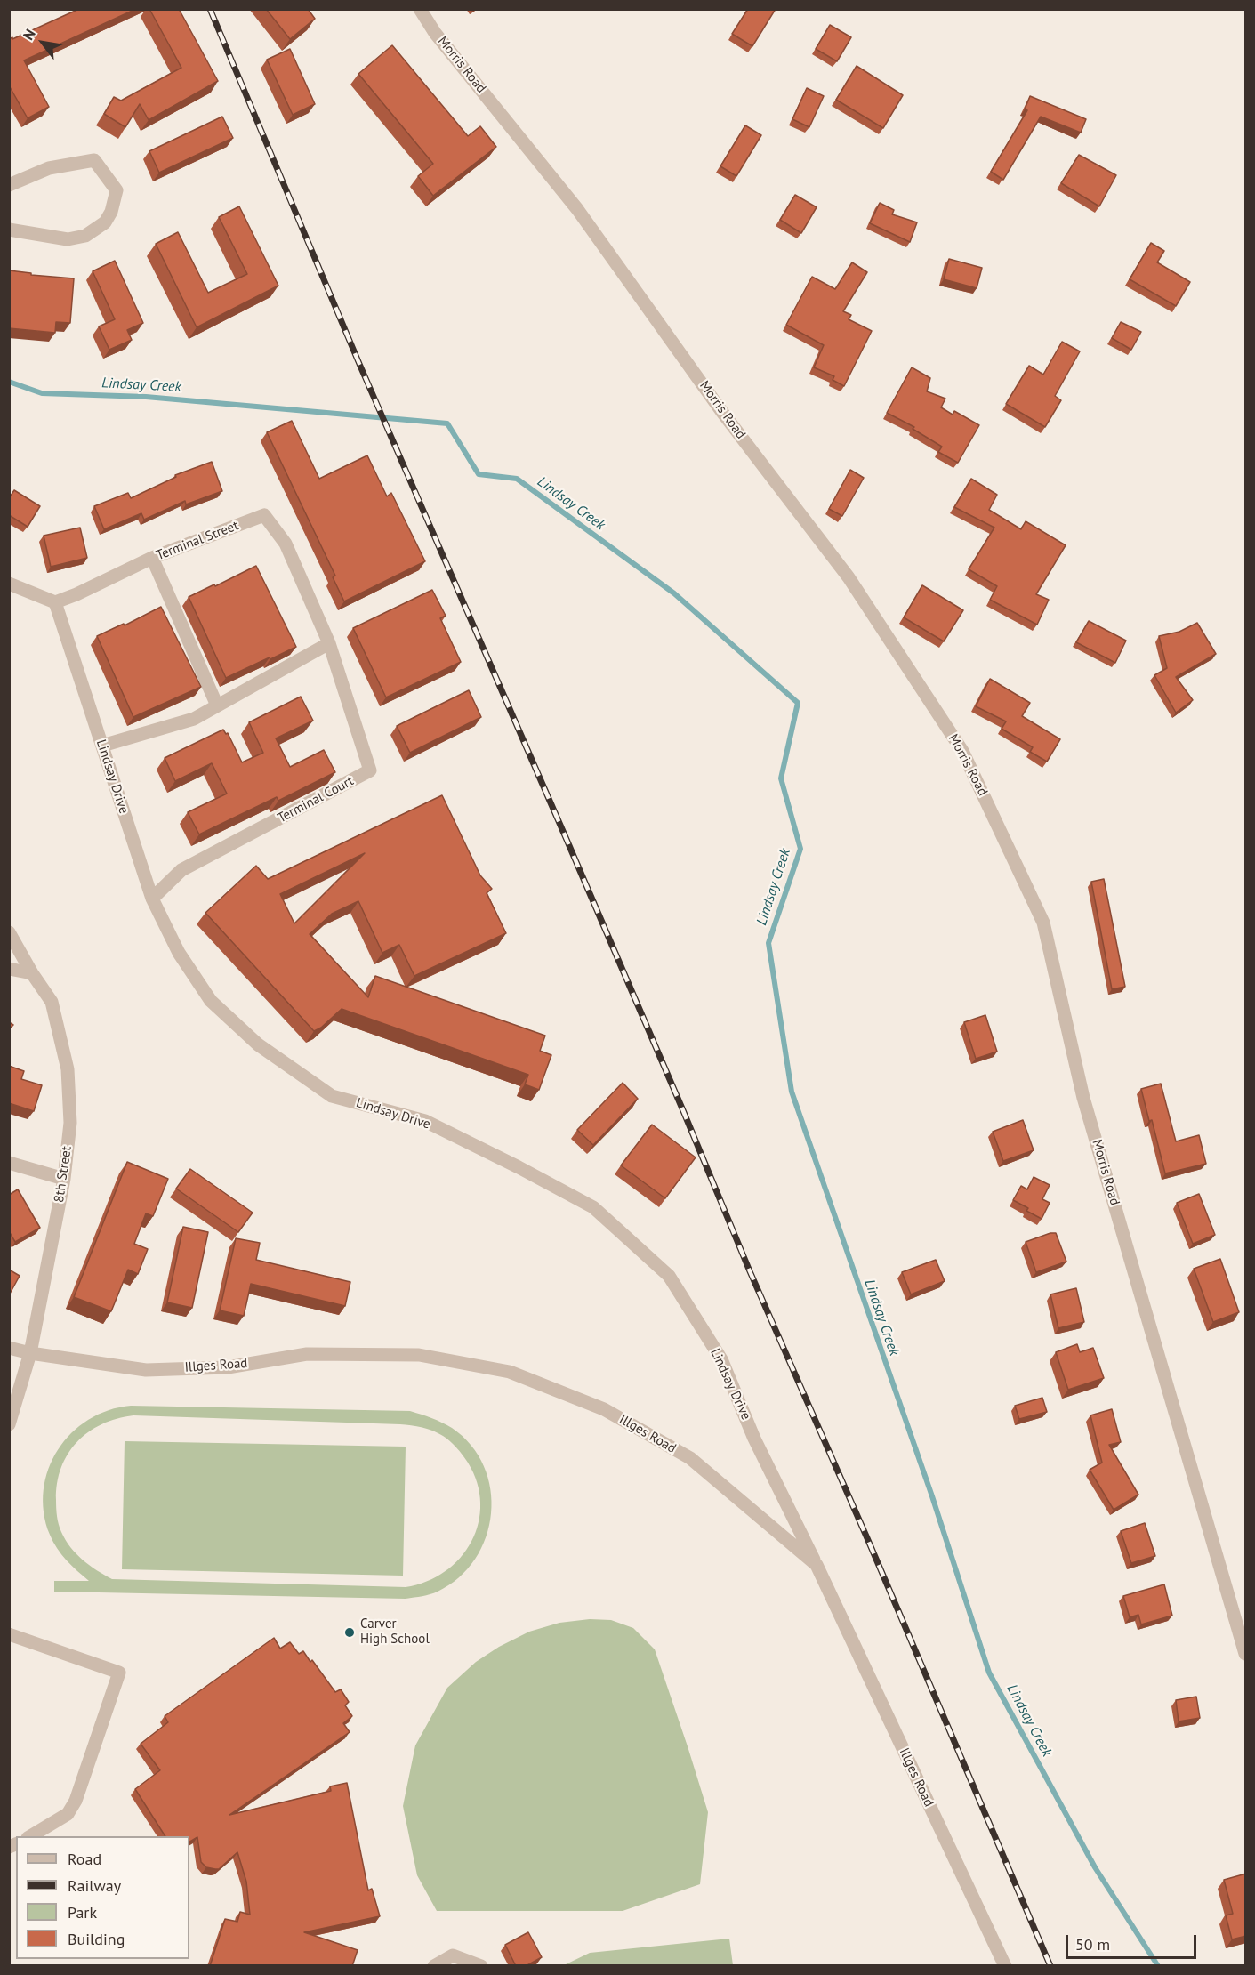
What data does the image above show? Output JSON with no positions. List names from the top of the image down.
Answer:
{
  "streets": {
    "street": [
      "Morris Road",
      "Terminal Street",
      "Lindsay Drive",
      "Terminal Court",
      "8th Street",
      "Illges Road"
    ]
  },
  "crossings": [
    ["Terminal Street", "Lindsay Drive"],
    ["Terminal Street", "Terminal Court"],
    ["Lindsay Drive", "Terminal Court"],
    ["Lindsay Drive", "Illges Road"],
    ["8th Street", "Illges Road"]
  ],
  "water": ["Lindsay Creek"],
  "places": ["Carver High School"],
  "legend": [
    "Road",
    "Railway",
    "Park",
    "Building"
  ],
  "scale_bar": "50 m",
  "north": "top left"
}
